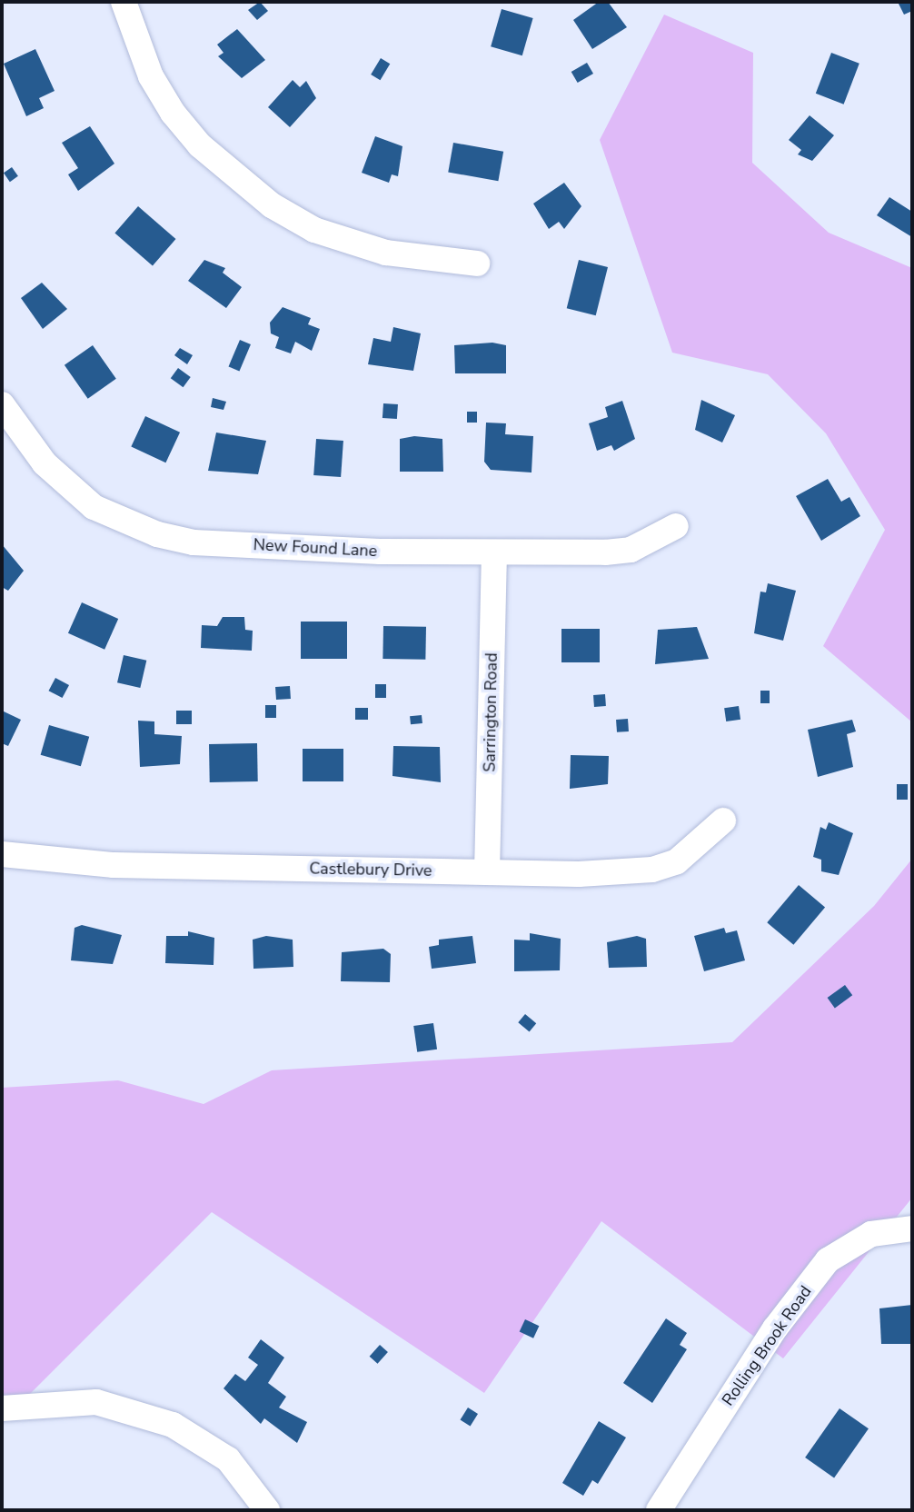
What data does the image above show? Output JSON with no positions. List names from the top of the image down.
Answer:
{
  "streets": {
    "street": [
      "New Found Lane",
      "Sarrington Road",
      "Castlebury Drive",
      "Rolling Brook Road"
    ]
  },
  "crossings": [
    ["New Found Lane", "Sarrington Road"],
    ["Sarrington Road", "Castlebury Drive"]
  ]
}
